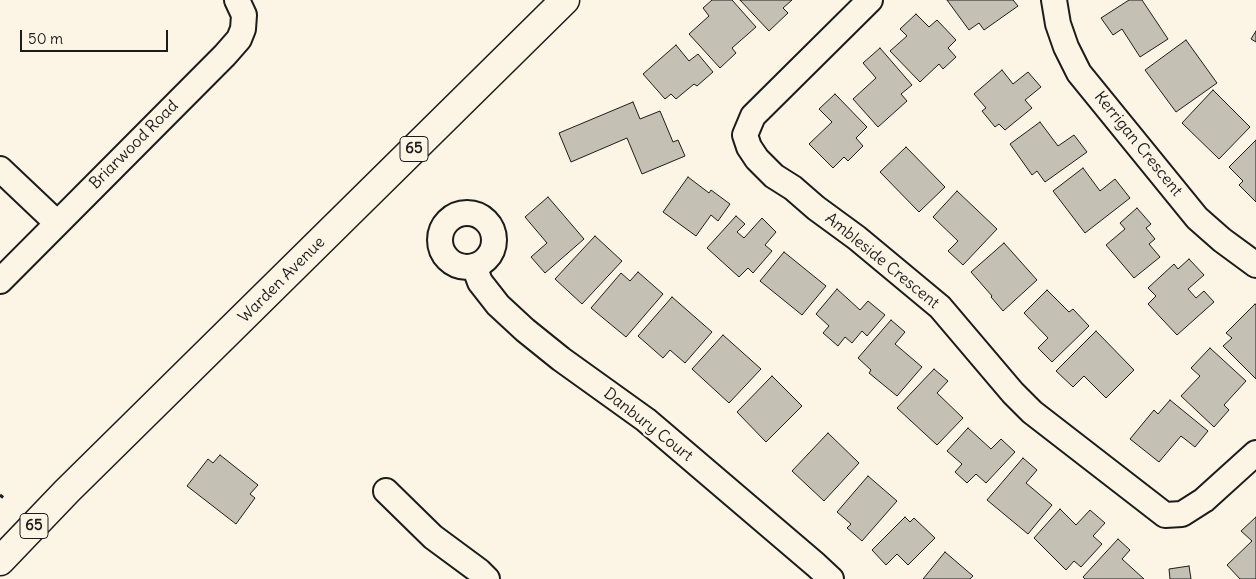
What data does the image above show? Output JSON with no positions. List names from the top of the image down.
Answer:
{
  "streets": {
    "main road": ["65", "Warden Avenue"],
    "street": [
      "Kerrigan Crescent",
      "Briarwood Road",
      "Ambleside Crescent",
      "Danbury Court"
    ]
  },
  "scale_bar": "50 m"
}
